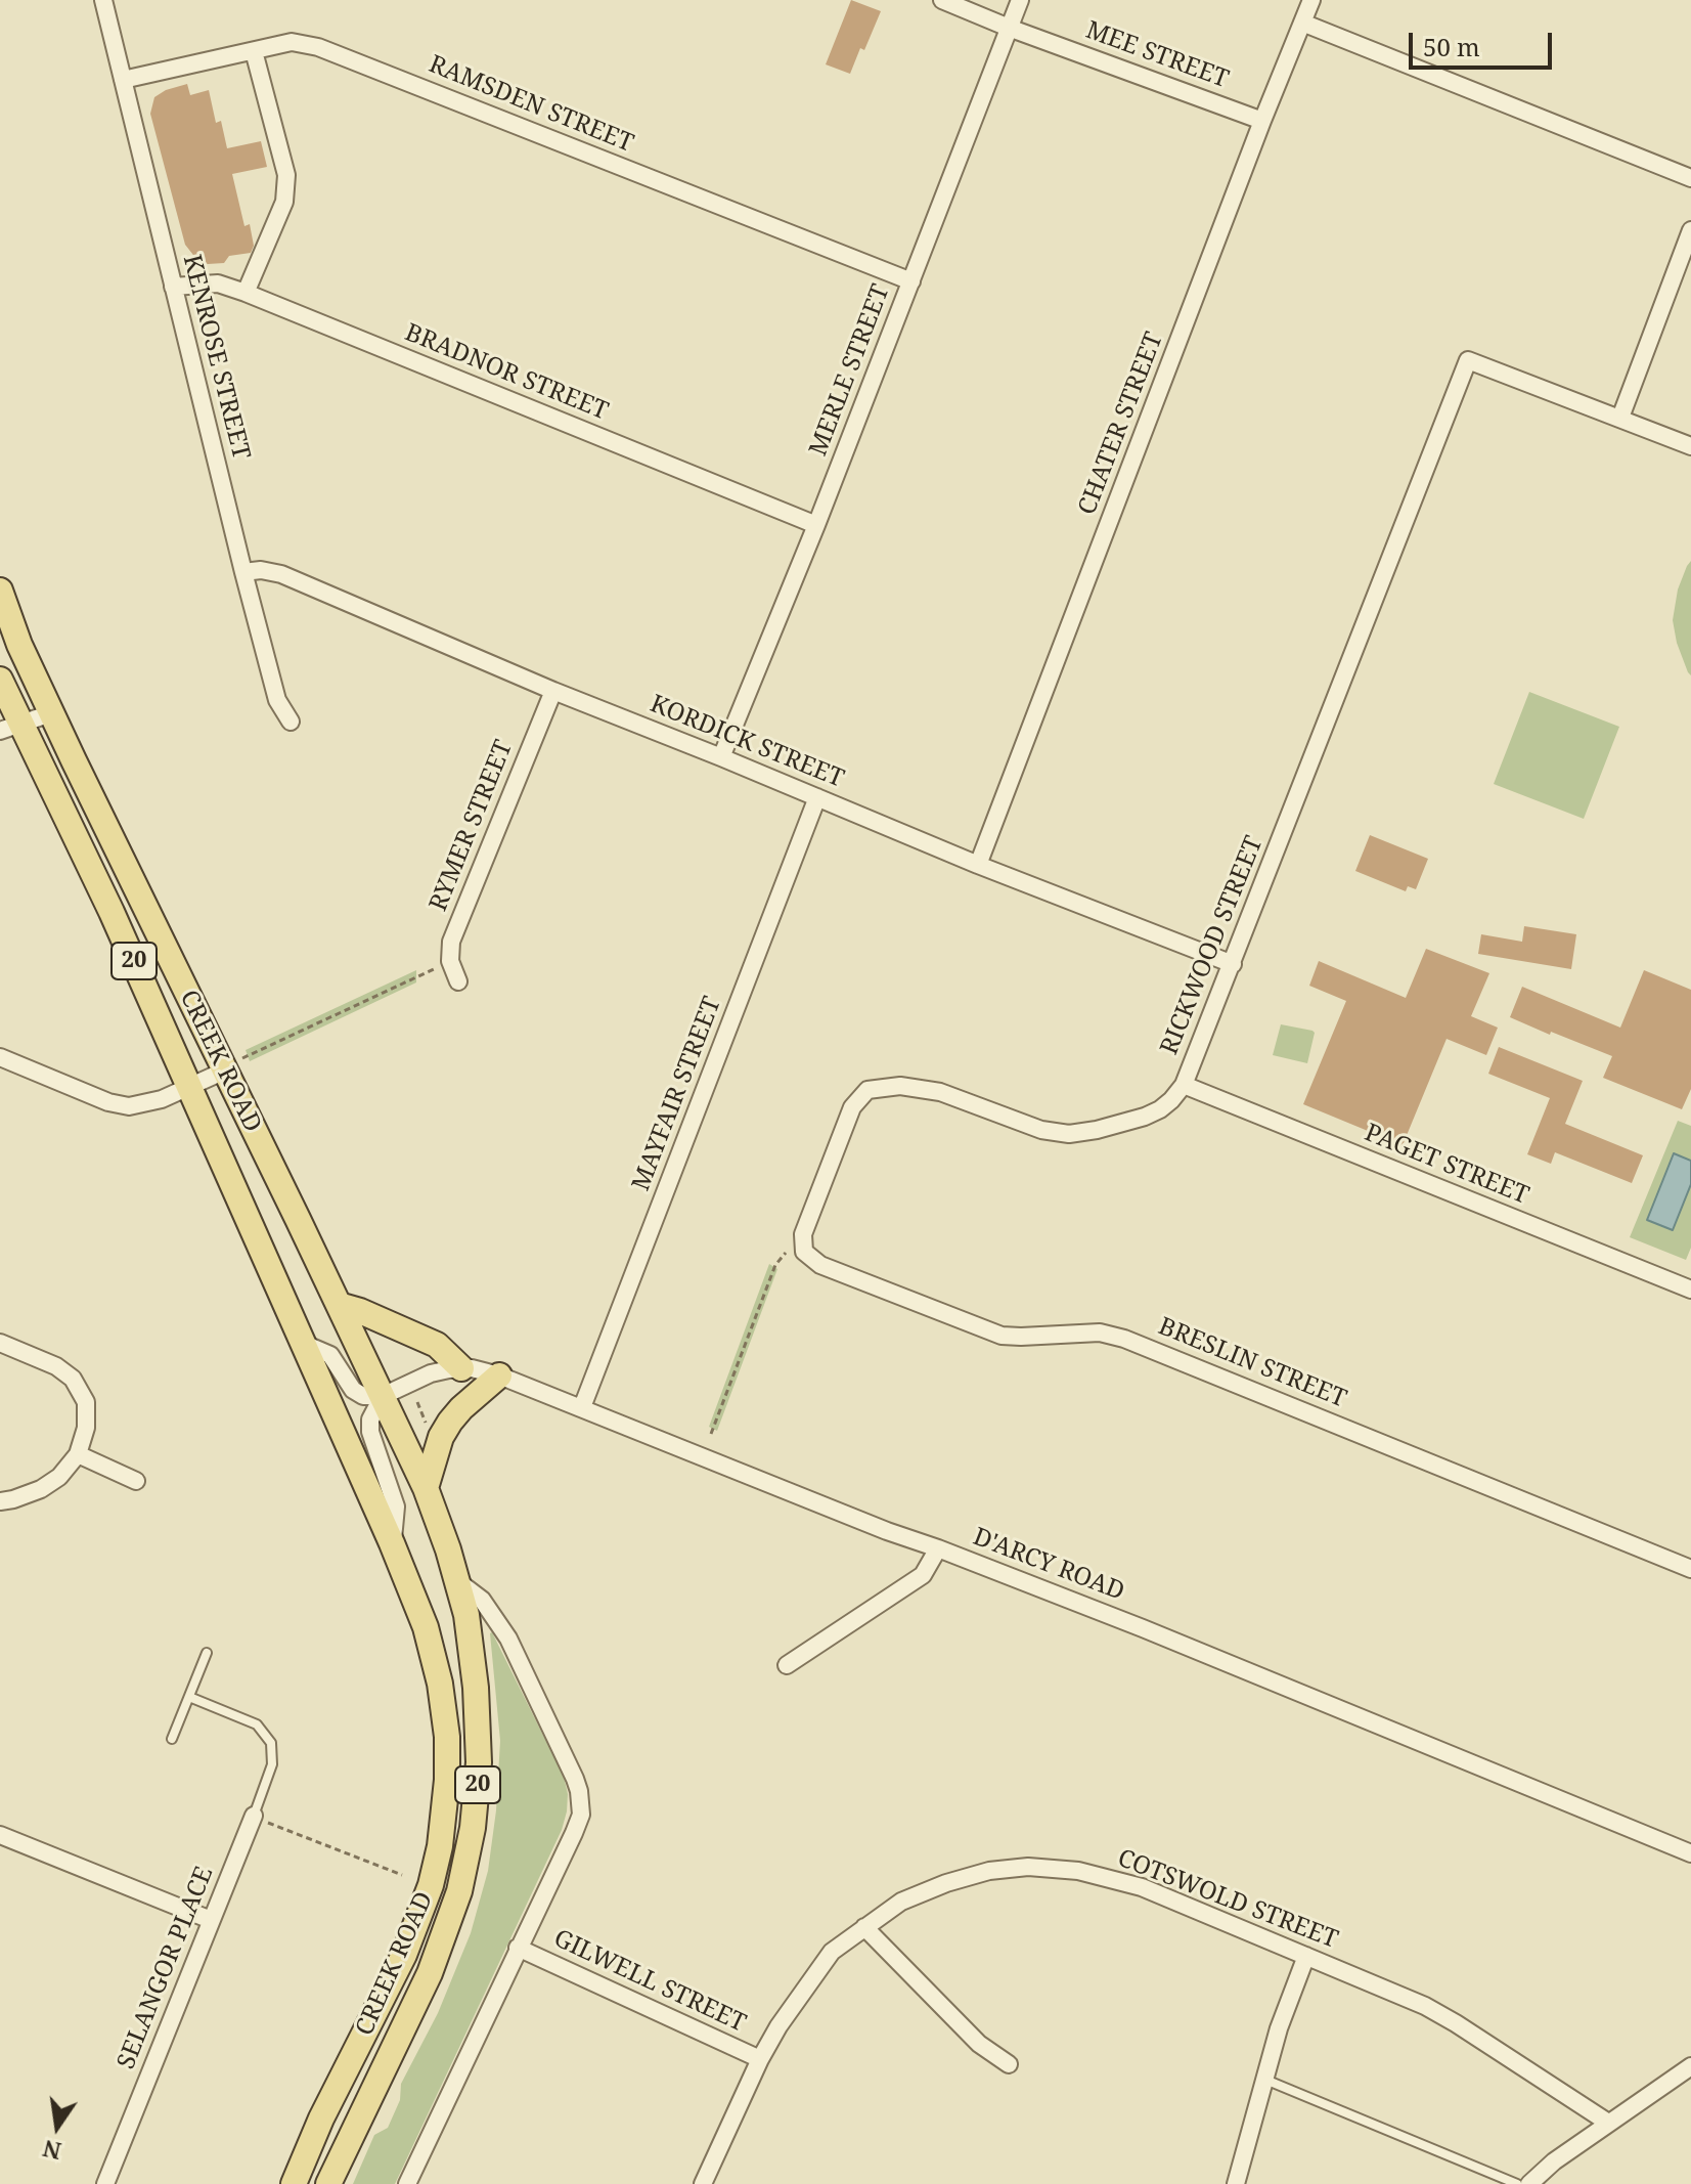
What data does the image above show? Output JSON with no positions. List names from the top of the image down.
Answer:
{
  "streets": {
    "main road": ["20", "CREEK ROAD"],
    "street": [
      "MEE STREET",
      "RAMSDEN STREET",
      "KENROSE STREET",
      "MERLE STREET",
      "BRADNOR STREET",
      "CHATER STREET",
      "KORDICK STREET",
      "RYMER STREET",
      "RICKWOOD STREET",
      "MAYFAIR STREET",
      "PAGET STREET",
      "BRESLIN STREET",
      "D'ARCY ROAD",
      "COTSWOLD STREET",
      "SELANGOR PLACE",
      "GILWELL STREET"
    ]
  },
  "crossings": [
    ["MEE STREET", "MERLE STREET"],
    ["MEE STREET", "CHATER STREET"],
    ["RAMSDEN STREET", "KENROSE STREET"],
    ["RAMSDEN STREET", "MERLE STREET"],
    ["KENROSE STREET", "BRADNOR STREET"],
    ["KENROSE STREET", "KORDICK STREET"],
    ["MERLE STREET", "BRADNOR STREET"],
    ["MERLE STREET", "KORDICK STREET"],
    ["CHATER STREET", "KORDICK STREET"],
    ["KORDICK STREET", "RYMER STREET"],
    ["KORDICK STREET", "RICKWOOD STREET"],
    ["KORDICK STREET", "MAYFAIR STREET"],
    ["RICKWOOD STREET", "PAGET STREET"],
    ["RICKWOOD STREET", "BRESLIN STREET"],
    ["CREEK ROAD", "D'ARCY ROAD"],
    ["MAYFAIR STREET", "D'ARCY ROAD"],
    ["COTSWOLD STREET", "GILWELL STREET"]
  ],
  "scale_bar": "50 m",
  "north": "bottom"
}
